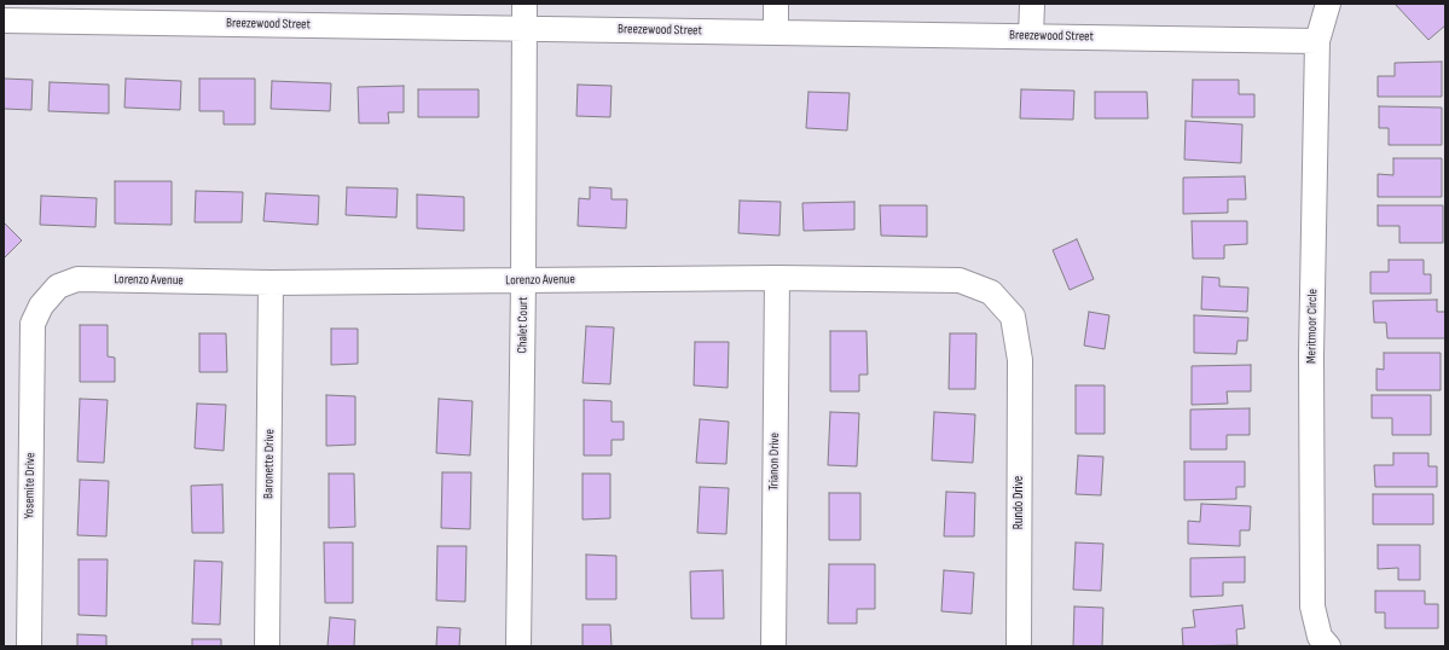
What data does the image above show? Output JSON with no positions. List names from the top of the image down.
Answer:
{
  "streets": {
    "street": [
      "Breezewood Street",
      "Lorenzo Avenue",
      "Chalet Court",
      "Meritmoor Circle",
      "Trianon Drive",
      "Baronette Drive",
      "Yosemite Drive",
      "Rundo Drive"
    ]
  },
  "crossings": [
    ["Breezewood Street", "Chalet Court"],
    ["Breezewood Street", "Meritmoor Circle"],
    ["Lorenzo Avenue", "Chalet Court"],
    ["Lorenzo Avenue", "Trianon Drive"],
    ["Lorenzo Avenue", "Baronette Drive"],
    ["Lorenzo Avenue", "Yosemite Drive"],
    ["Lorenzo Avenue", "Rundo Drive"]
  ]
}
